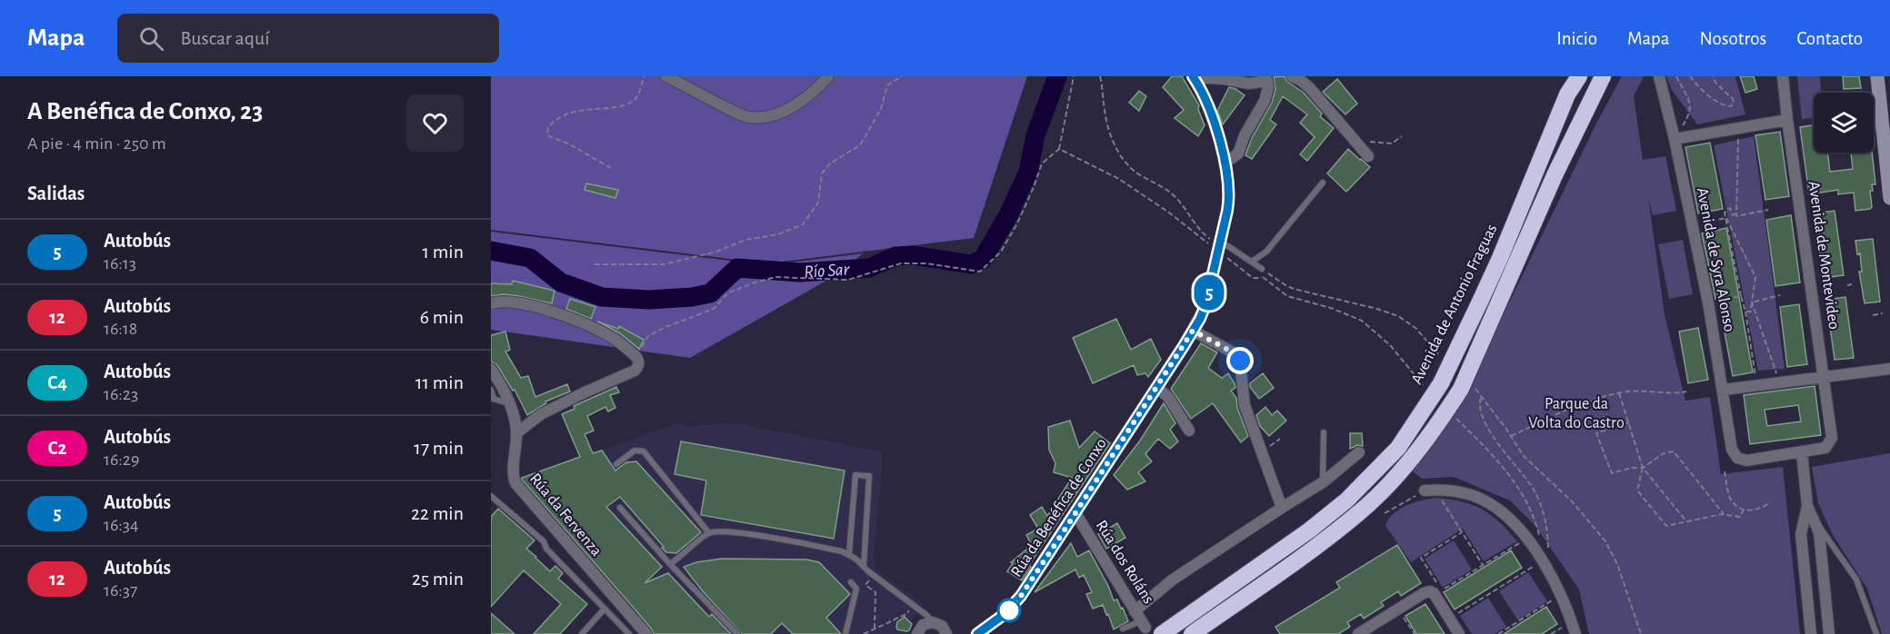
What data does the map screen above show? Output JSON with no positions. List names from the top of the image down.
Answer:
{
  "streets": {
    "highway": ["Avenida de Antonio Fraguas"],
    "street": [
      "Avenida de Montevideo",
      "Avenida de Syra Alonso",
      "Rúa da Benéfica de Conxo",
      "Rúa da Fervenza",
      "Rúa dos Roláns"
    ]
  },
  "crossings": [
    ["Avenida de Montevideo", "Avenida de Syra Alonso"],
    ["Rúa da Benéfica de Conxo", "Rúa dos Roláns"]
  ],
  "water": ["Río Sar"],
  "parks": ["Parque da Volta do Castro"],
  "lines": ["bus line 5"],
  "page": {
    "header": "Mapa",
    "search": "Buscar aquí",
    "nav": [
      "Inicio",
      "Mapa",
      "Nosotros",
      "Contacto"
    ],
    "heading": [
      ["A Benéfica de Conxo, 23", "A pie · 4 min · 250 m"],
      "Salidas"
    ],
    "on_map": "5",
    "list": [
      {
        "mark": "5",
        "name": "Autobús",
        "note": "16:13",
        "value": "1 min"
      },
      {
        "mark": "12",
        "name": "Autobús",
        "note": "16:18",
        "value": "6 min"
      },
      {
        "mark": "C4",
        "name": "Autobús",
        "note": "16:23",
        "value": "11 min"
      },
      {
        "mark": "C2",
        "name": "Autobús",
        "note": "16:29",
        "value": "17 min"
      },
      {
        "mark": "5",
        "name": "Autobús",
        "note": "16:34",
        "value": "22 min"
      },
      {
        "mark": "12",
        "name": "Autobús",
        "note": "16:37",
        "value": "25 min"
      }
    ]
  }
}
